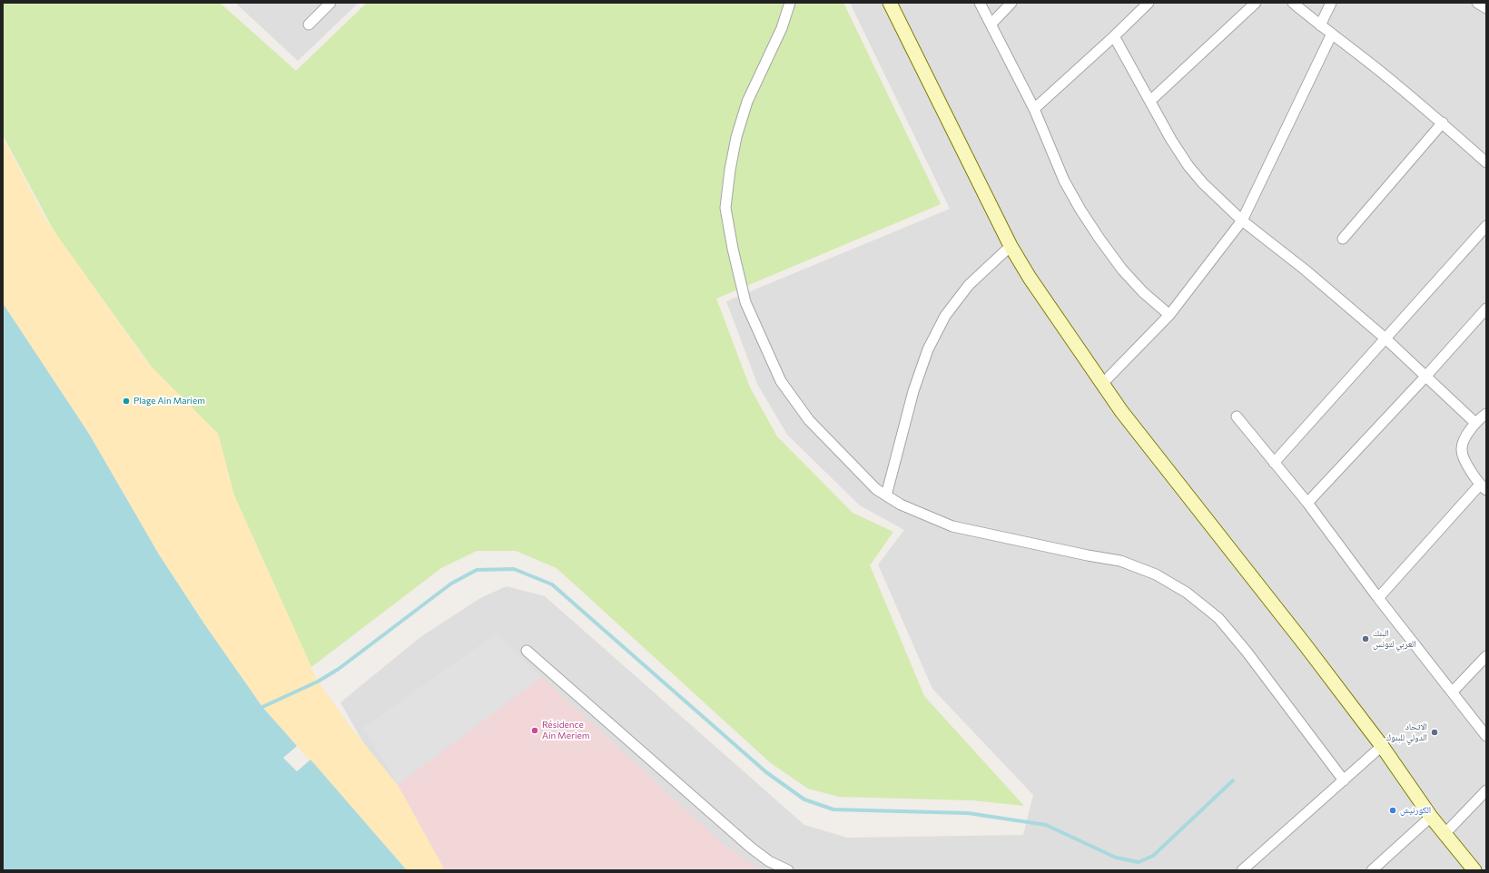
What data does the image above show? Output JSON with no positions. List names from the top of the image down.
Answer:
{
  "places": [
    "Plage Ain Mariem",
    "البنك العربي لتونس",
    "Résidence Ain Meriem",
    "الاتحاد الدولي للبنوك",
    "الكورنيش"
  ]
}
